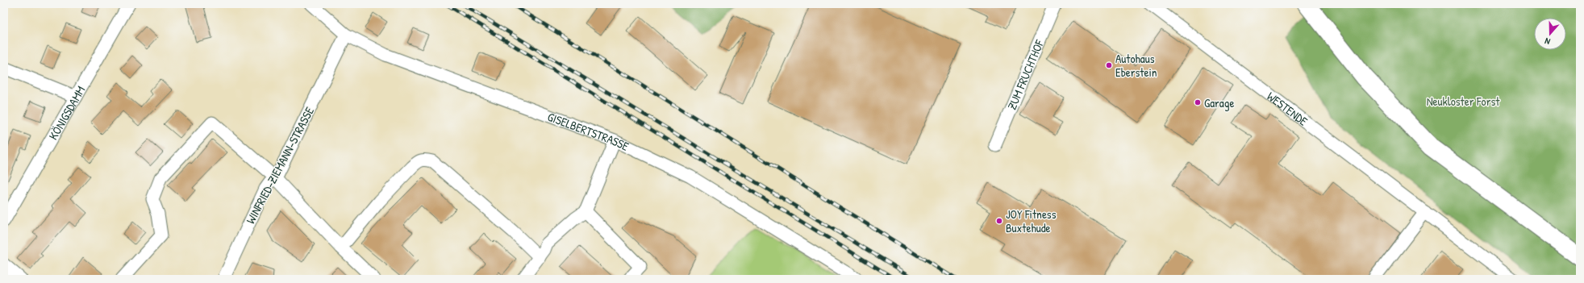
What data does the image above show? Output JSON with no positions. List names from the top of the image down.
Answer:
{
  "streets": {
    "street": [
      "ZUM FRUCHTHOF",
      "WESTENDE",
      "KÖNIGSDAMM",
      "GISELBERTSTRASSE",
      "WINFRIED-ZIEMANN-STRASSE"
    ]
  },
  "crossings": [
    ["GISELBERTSTRASSE", "WINFRIED-ZIEMANN-STRASSE"]
  ],
  "parks": ["Neukloster Forst"],
  "places": ["Autohaus Eberstein", "Garage", "JOY Fitness Buxtehude"],
  "north": "bottom"
}
